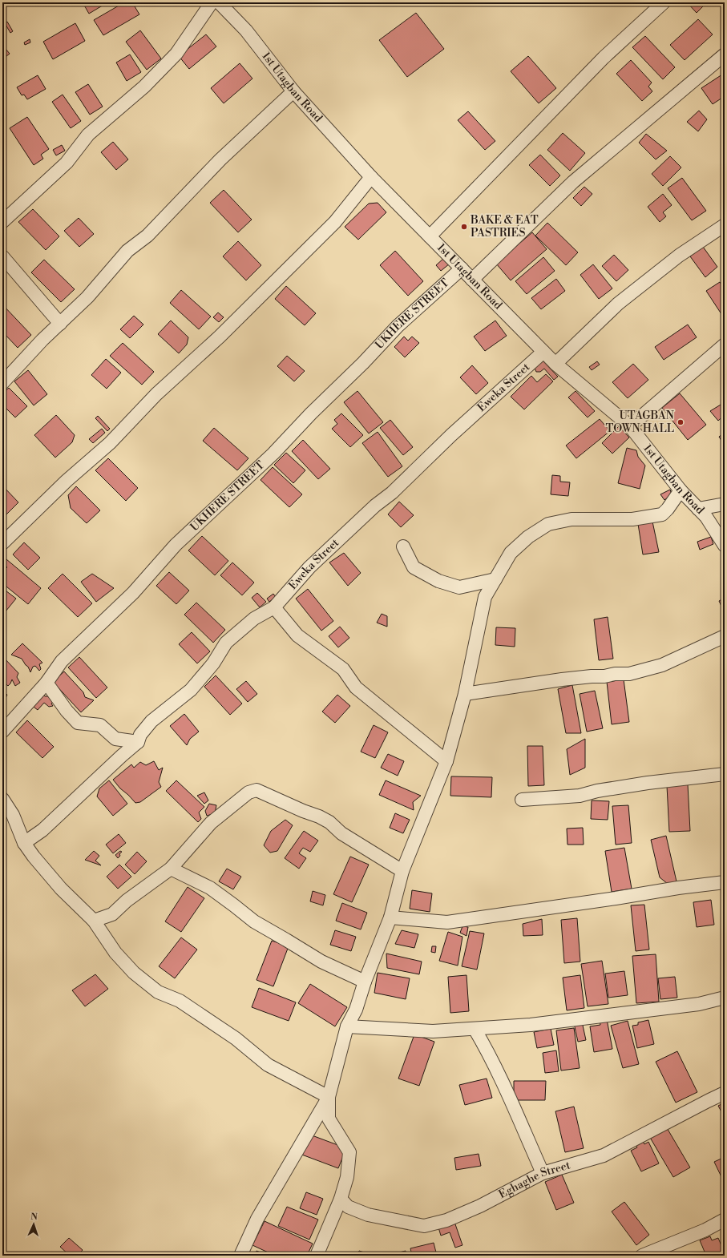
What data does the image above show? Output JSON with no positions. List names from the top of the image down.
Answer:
{
  "streets": {
    "street": [
      "1st Utagban Road",
      "UKHERE STREET",
      "Eweka Street",
      "Eghaghe Street"
    ]
  },
  "crossings": [
    ["1st Utagban Road", "UKHERE STREET"],
    ["1st Utagban Road", "Eweka Street"]
  ],
  "places": ["BAKE & EAT PASTRIES", "UTAGBAN TOWN HALL"],
  "north": "top"
}
